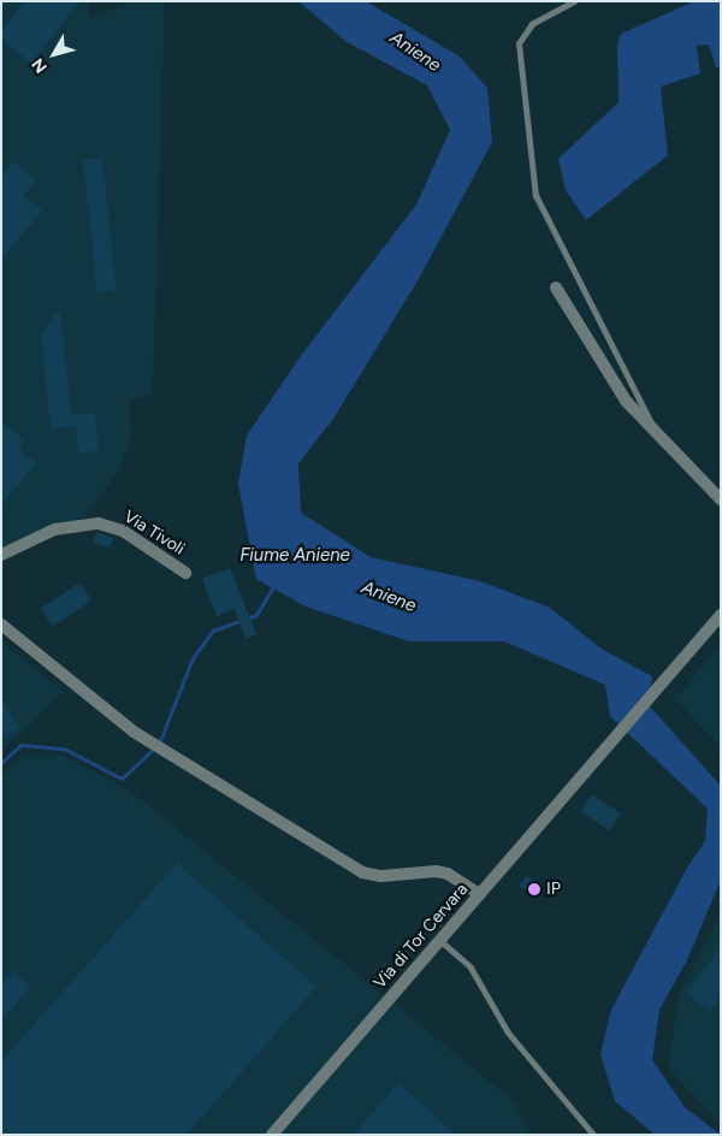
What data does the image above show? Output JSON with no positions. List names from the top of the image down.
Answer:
{
  "streets": {
    "street": ["Via Tivoli", "Via di Tor Cervara"]
  },
  "water": ["Aniene", "Fiume Aniene"],
  "places": ["IP"],
  "north": "bottom left"
}
